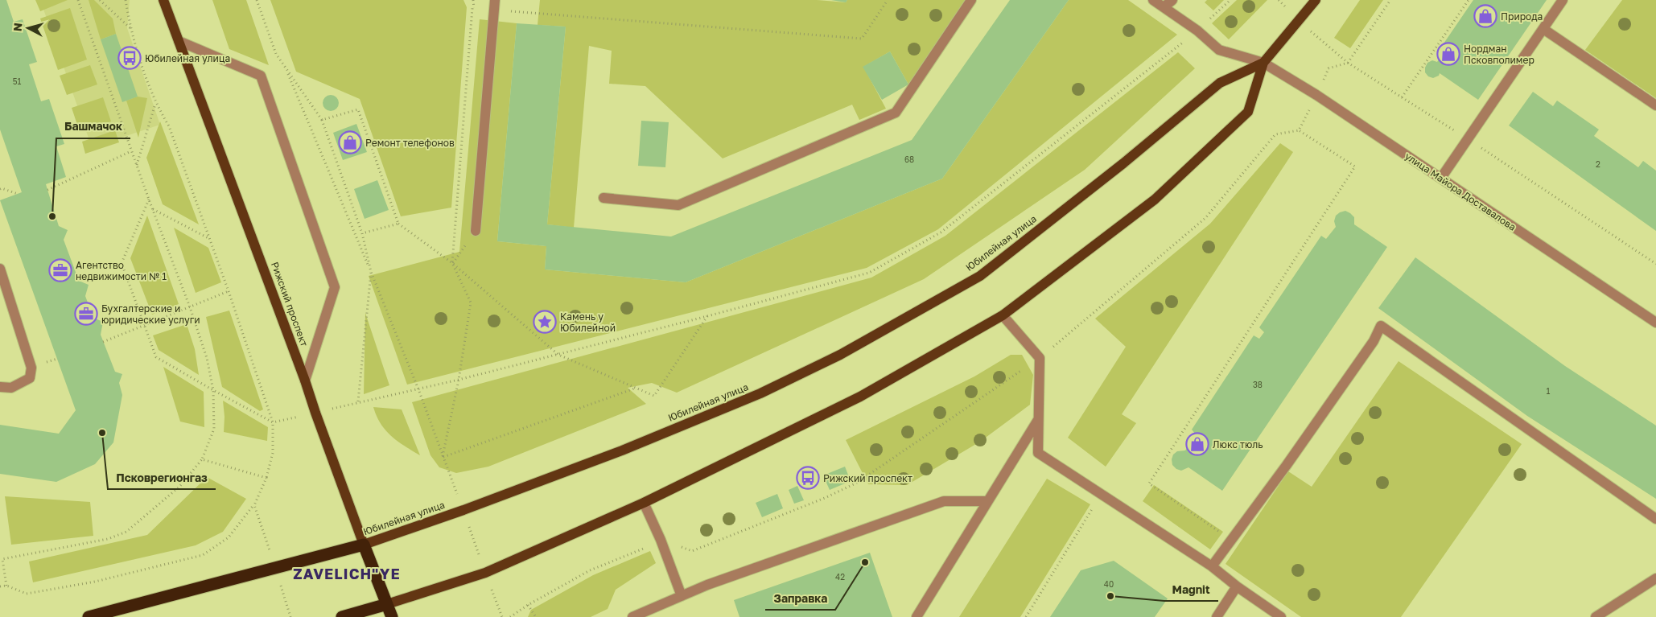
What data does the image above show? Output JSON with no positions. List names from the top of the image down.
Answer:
{
  "streets": {
    "highway": ["Юбилейная улица", "Рижский проспект"],
    "street": ["улица Майора Доставалова"]
  },
  "crossings": [
    ["улица Майора Доставалова", "Юбилейная улица"],
    ["Юбилейная улица", "Рижский проспект"]
  ],
  "districts": ["ZAVELICH\"YE"],
  "places": {
    "shop": [
      "Природа",
      "Нордман Псковполимер",
      "Ремонт телефонов",
      "Люкс тюль"
    ],
    "bus stop": ["Юбилейная улица", "Рижский проспект"],
    "other": [
      "Башмачок",
      "Псковрегионгаз",
      "Заправка",
      "Magnit"
    ],
    "office": ["Агентство недвижимости № 1", "Бухгалтерские и юридические услуги"],
    "place": ["Камень у Юбилейной"]
  },
  "house_numbers": [
    "51",
    "68",
    "2",
    "38",
    "1",
    "42",
    "40"
  ],
  "north": "left"
}
